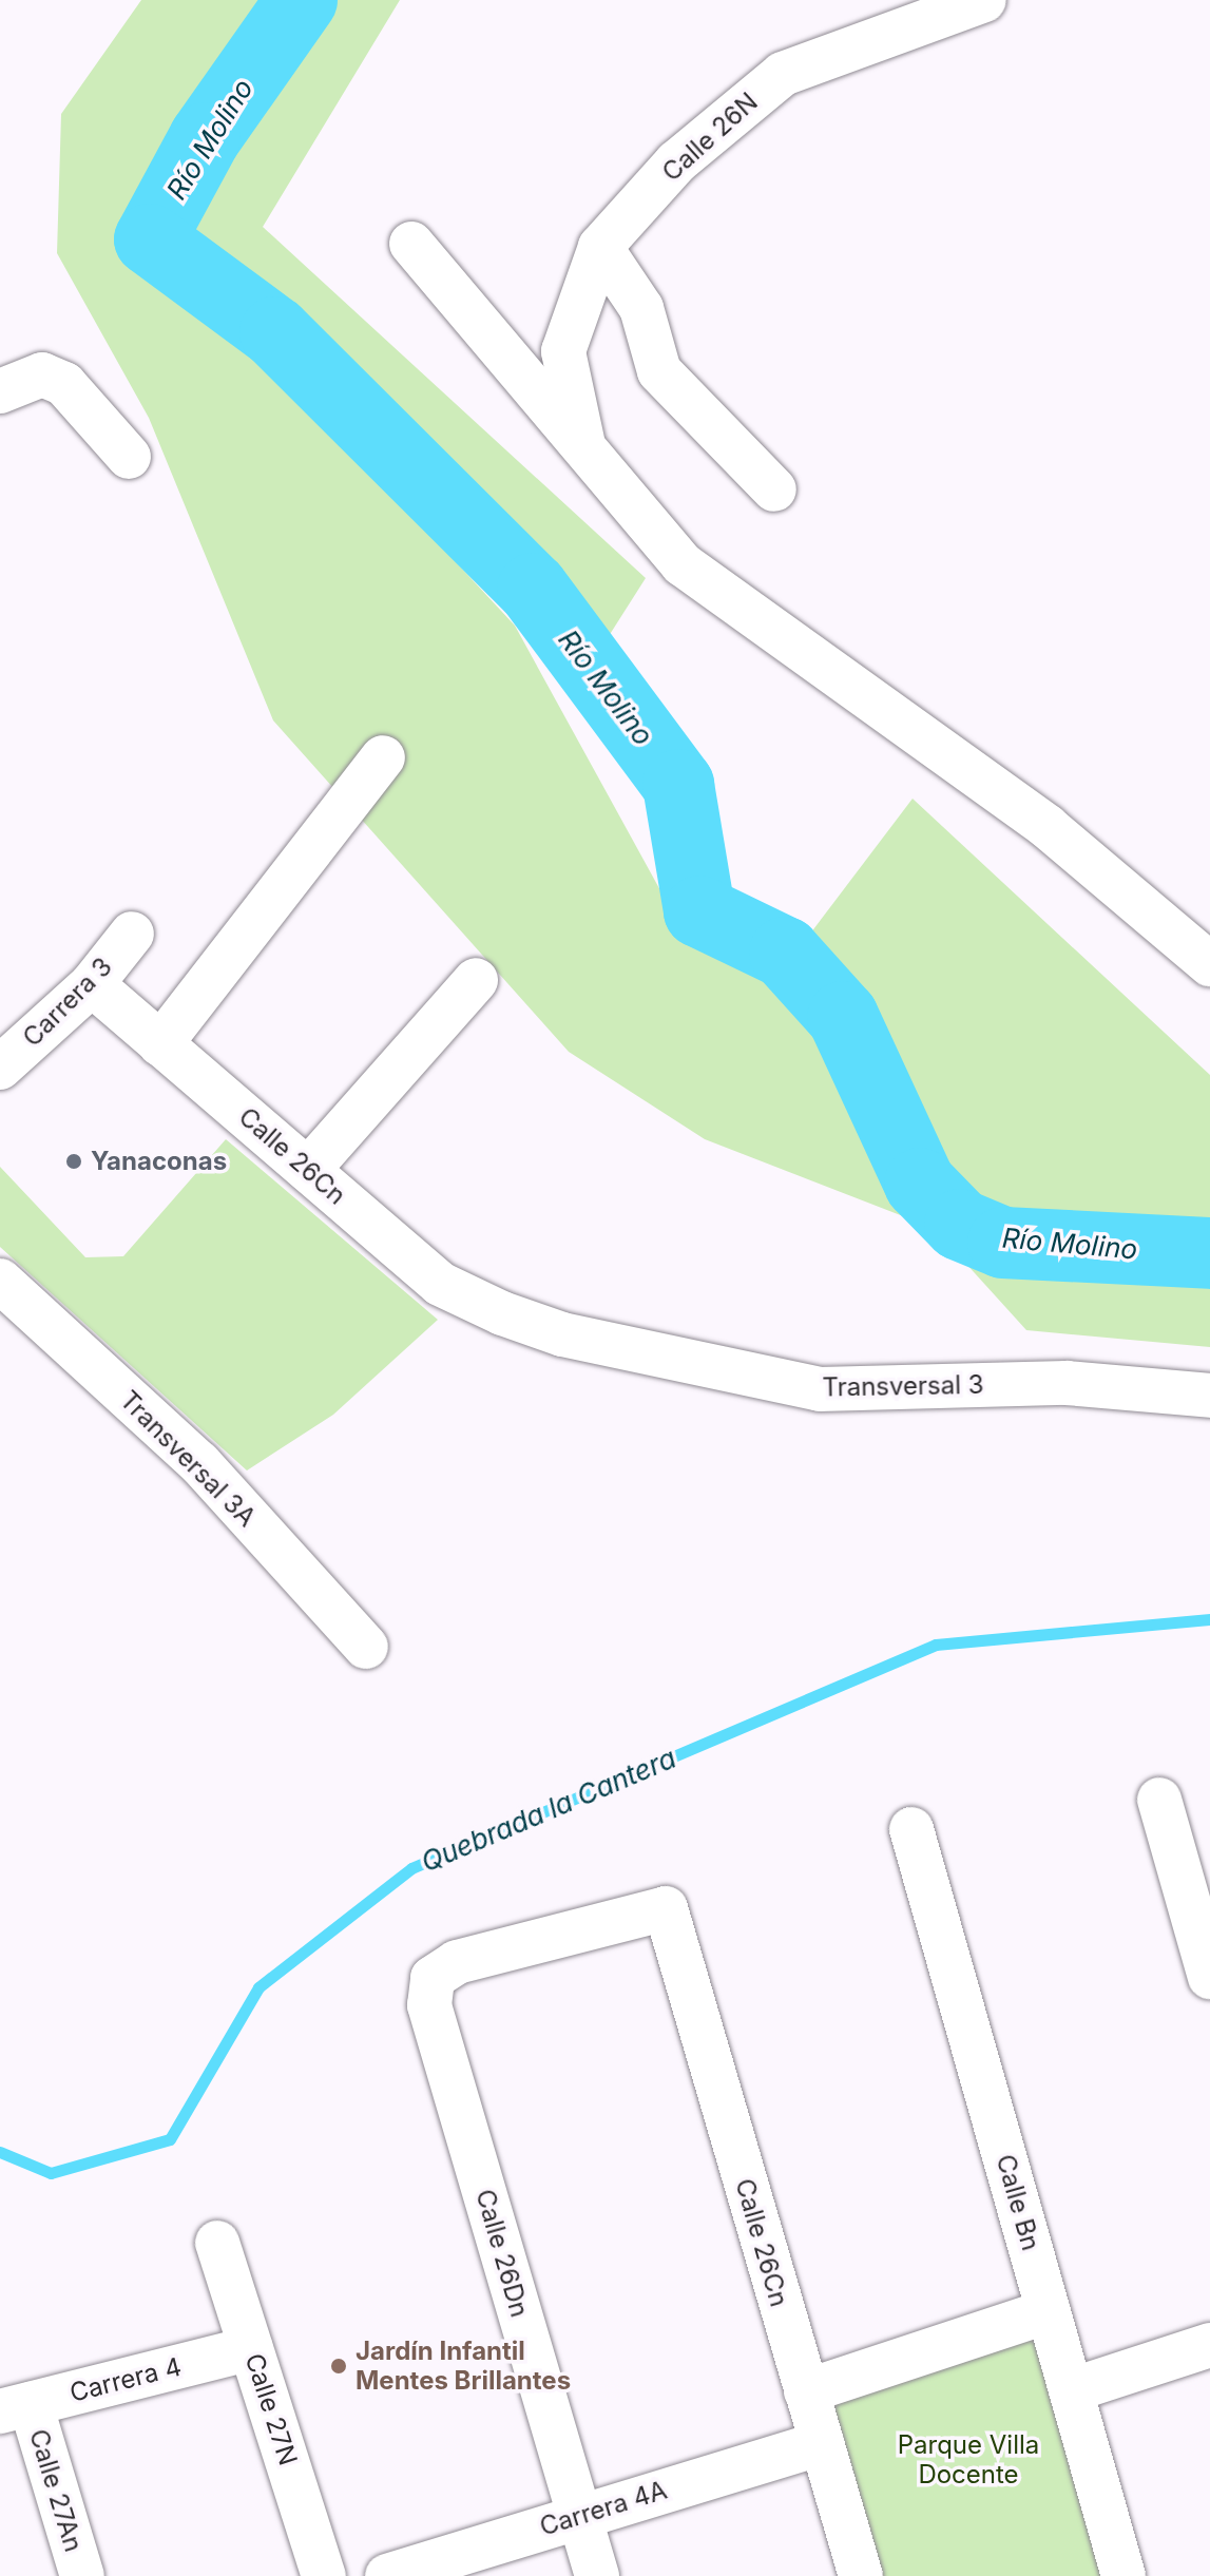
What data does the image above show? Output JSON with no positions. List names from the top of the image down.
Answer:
{
  "streets": {
    "street": [
      "Calle 26N",
      "Carrera 3",
      "Calle 26Cn",
      "Transversal 3",
      "Transversal 3A",
      "Calle Bn",
      "Calle 26Dn",
      "Carrera 4",
      "Calle 27N",
      "Calle 27An",
      "Carrera 4A"
    ]
  },
  "crossings": [
    ["Carrera 3", "Calle 26Cn"],
    ["Calle 26Cn", "Transversal 3"],
    ["Calle 26Cn", "Calle 26Dn"],
    ["Calle 26Cn", "Carrera 4A"],
    ["Calle 26Dn", "Carrera 4A"],
    ["Carrera 4", "Calle 27N"],
    ["Carrera 4", "Calle 27An"]
  ],
  "water": ["Río Molino", "Quebrada la Cantera"],
  "parks": ["Parque Villa Docente"],
  "places": ["Yanaconas", "Jardín Infantil Mentes Brillantes"]
}
